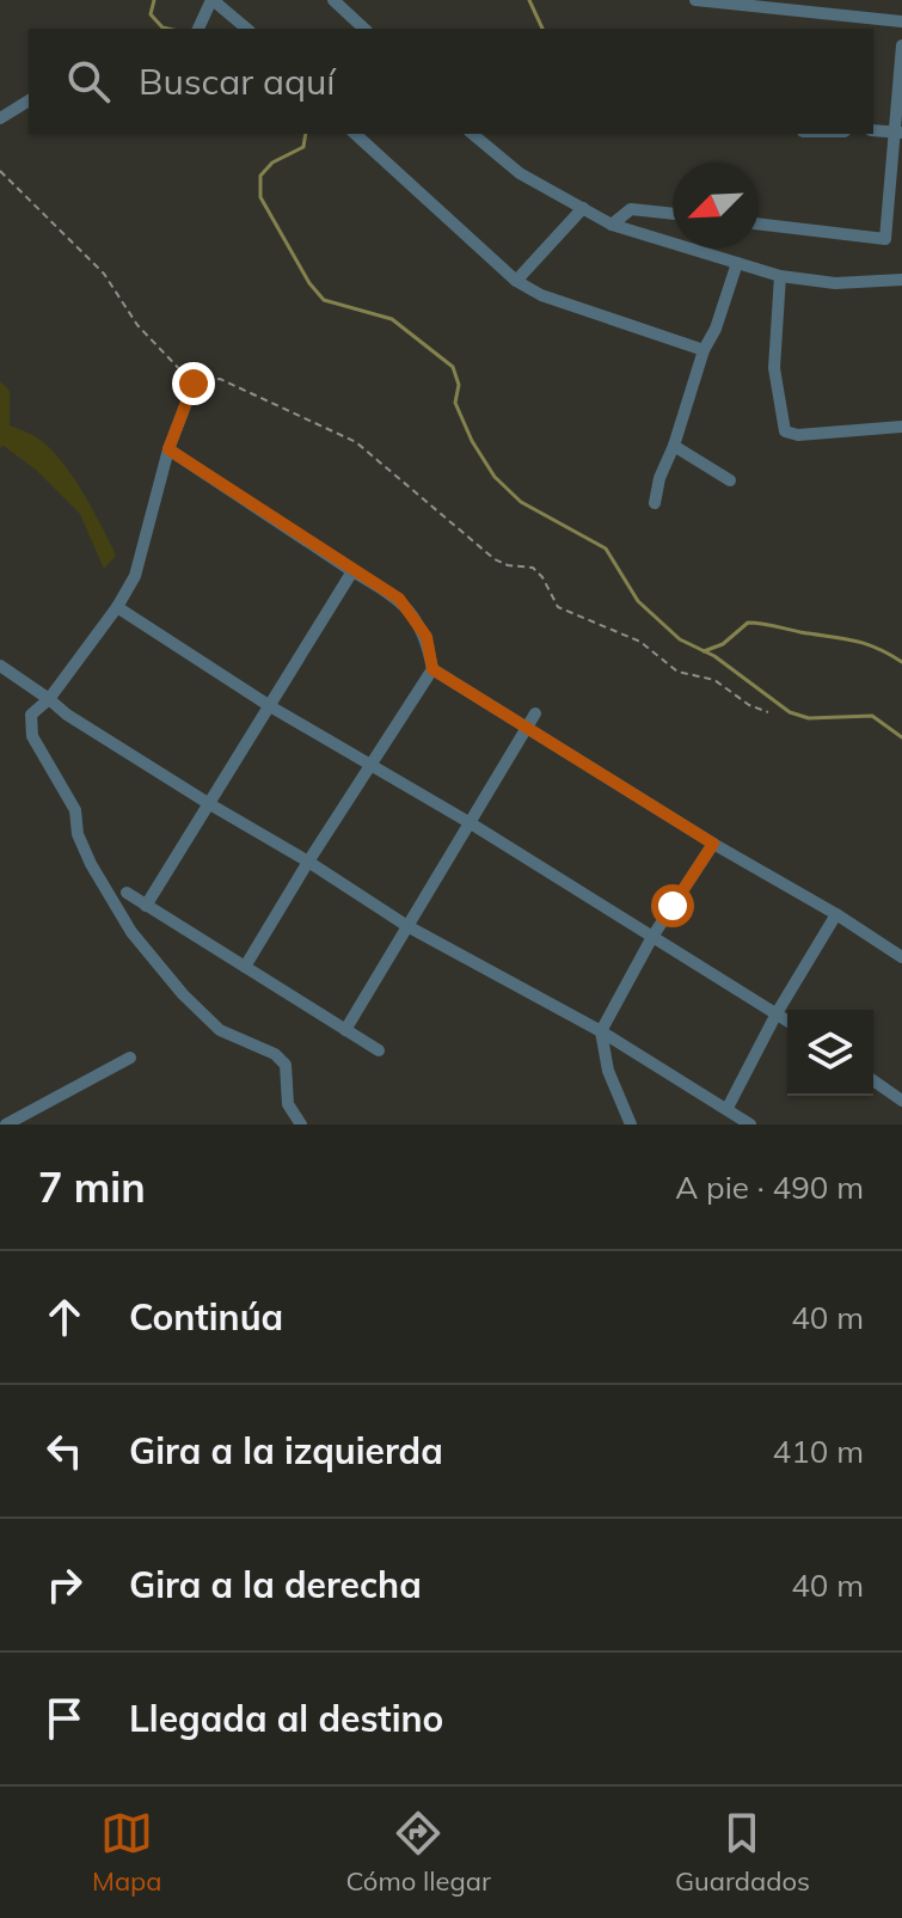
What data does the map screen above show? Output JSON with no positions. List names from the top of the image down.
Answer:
{
  "north": "bottom left",
  "page": {
    "search": "Buscar aquí",
    "heading": ["7 min", "A pie · 490 m"],
    "list": [
      ["Continúa", "40 m"],
      ["Gira a la izquierda", "410 m"],
      ["Gira a la derecha", "40 m"],
      "Llegada al destino"
    ],
    "nav": ["Mapa", "Cómo llegar", "Guardados"]
  }
}
